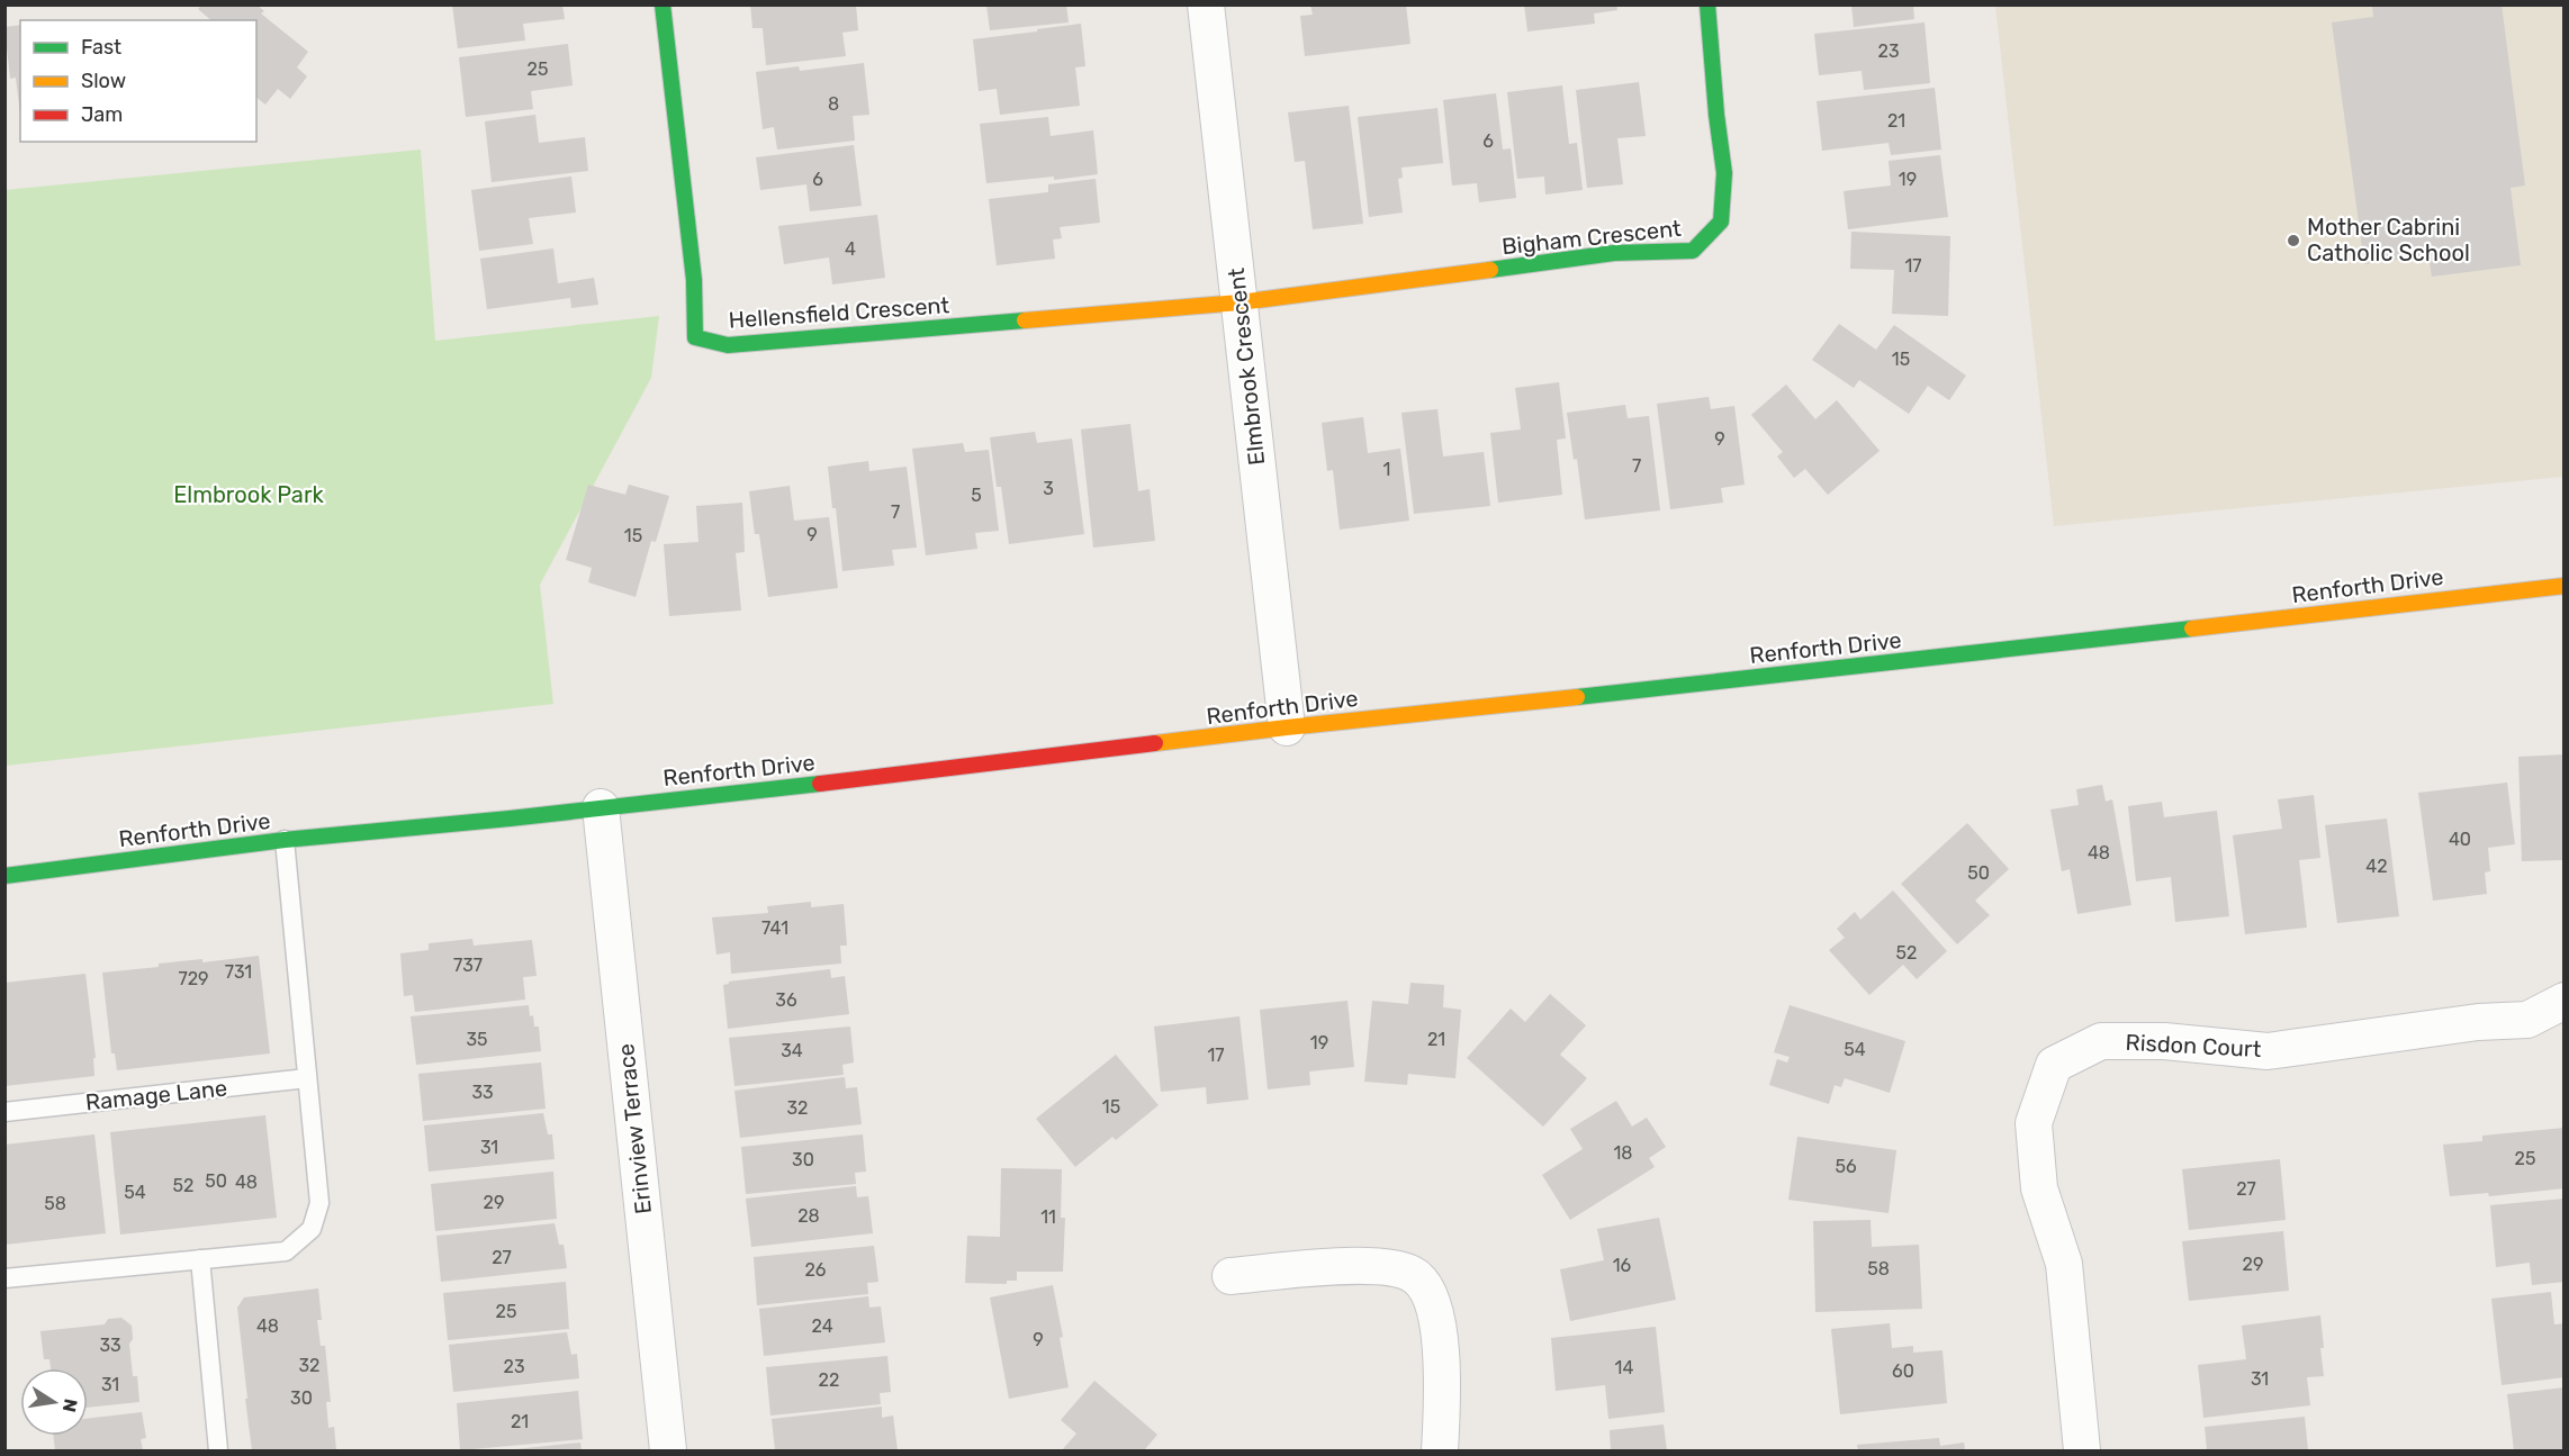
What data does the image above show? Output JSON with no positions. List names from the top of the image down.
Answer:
{
  "streets": {
    "main road": ["Bigham Crescent", "Hellensfield Crescent", "Renforth Drive"],
    "street": ["Elmbrook Crescent", "Risdon Court", "Erinview Terrace"],
    "lane": ["Ramage Lane"]
  },
  "crossings": [
    ["Bigham Crescent", "Hellensfield Crescent"],
    ["Bigham Crescent", "Elmbrook Crescent"],
    ["Hellensfield Crescent", "Elmbrook Crescent"],
    ["Elmbrook Crescent", "Renforth Drive"],
    ["Renforth Drive", "Erinview Terrace"]
  ],
  "parks": ["Elmbrook Park"],
  "places": ["Mother Cabrini Catholic School"],
  "house_numbers": [
    "23",
    "25",
    "8",
    "21",
    "6",
    "6",
    "19",
    "4",
    "17",
    "15",
    "9",
    "7",
    "1",
    "3",
    "5",
    "7",
    "9",
    "15",
    "40",
    "48",
    "42",
    "50",
    "741",
    "52",
    "737",
    "731",
    "729",
    "36",
    "35",
    "21",
    "19",
    "54",
    "34",
    "17",
    "33",
    "15",
    "32",
    "31",
    "18",
    "25",
    "30",
    "56",
    "50",
    "48",
    "52",
    "27",
    "54",
    "29",
    "58",
    "28",
    "11",
    "27",
    "29",
    "16",
    "58",
    "26",
    "25",
    "48",
    "24",
    "9",
    "33",
    "32",
    "23",
    "14",
    "60",
    "31",
    "22",
    "31",
    "30",
    "21"
  ],
  "legend": ["Fast", "Slow", "Jam"],
  "north": "right"
}
